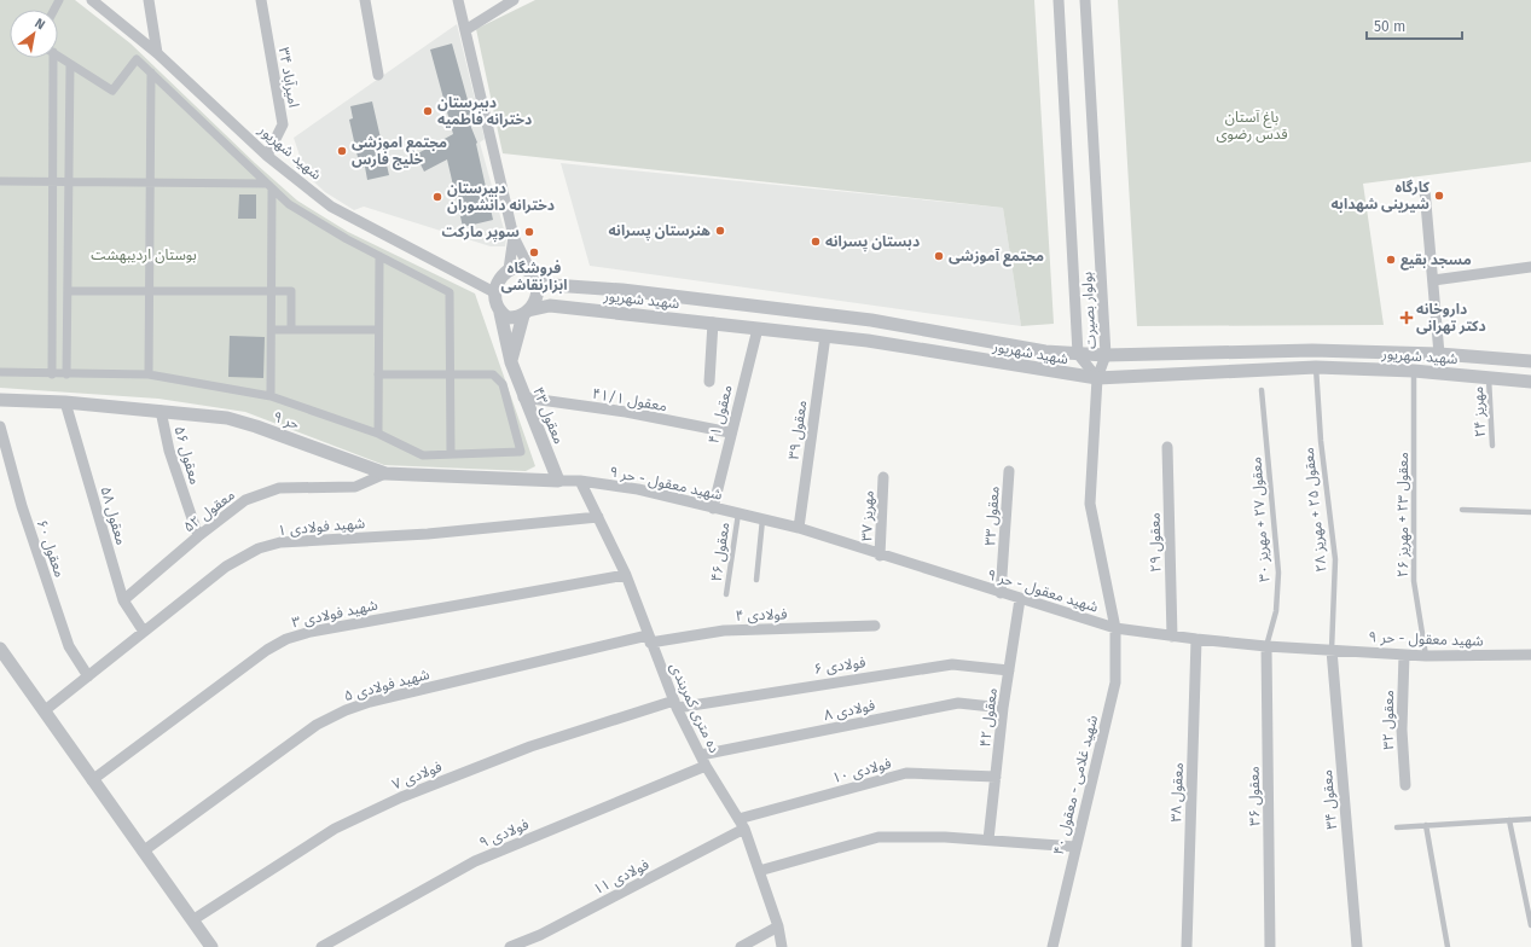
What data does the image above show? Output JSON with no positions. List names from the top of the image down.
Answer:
{
  "streets": {
    "street": [
      "امیرآباد ۳۴",
      "شهید شهریور",
      "بولوار بصیرت",
      "معقول ۴۱/۱",
      "معقول ۴۱",
      "معقول ۴۳",
      "حر ۹",
      "معقول ۳۹",
      "معقول ۵۶",
      "شهید معقول - حر ۹",
      "معقول ۵۲",
      "معقول ۵۸",
      "مهریز ۳۷",
      "معقول ۳۳",
      "شهید فولادی ۱",
      "معقول ۲۹",
      "معقول ۶۰",
      "شهید فولادی ۳",
      "فولادی ۴",
      "فولادی ۶",
      "شهید فولادی ۵",
      "ده متری کمربندی",
      "فولادی ۸",
      "معقول ۴۲",
      "معقول ۳۲",
      "فولادی ۱۰",
      "فولادی ۷",
      "شهید غلامی - معقول ۴۰",
      "معقول ۳۸",
      "معقول ۳۶",
      "معقول ۳۴",
      "فولادی ۹",
      "فولادی ۱۱"
    ],
    "lane": [
      "مهریز ۲۴",
      "معقول ۲۵ + مهریز ۲۸",
      "معقول ۲۳ + مهریز ۲۶",
      "معقول ۲۷ + مهریز ۳۰",
      "معقول ۴۶"
    ]
  },
  "crossings": [
    ["امیرآباد ۳۴", "شهید شهریور"],
    ["شهید شهریور", "بولوار بصیرت"],
    ["شهید شهریور", "مهریز ۲۴"],
    ["شهید شهریور", "معقول ۴۱"],
    ["شهید شهریور", "معقول ۴۳"],
    ["شهید شهریور", "معقول ۳۹"],
    ["شهید شهریور", "معقول ۲۵ + مهریز ۲۸"],
    ["شهید شهریور", "معقول ۲۳ + مهریز ۲۶"],
    ["شهید شهریور", "شهید غلامی - معقول ۴۰"],
    ["بولوار بصیرت", "شهید غلامی - معقول ۴۰"],
    ["معقول ۴۱/۱", "معقول ۴۱"],
    ["معقول ۴۱/۱", "معقول ۴۳"],
    ["معقول ۴۱", "شهید معقول - حر ۹"],
    ["معقول ۴۳", "حر ۹"],
    ["معقول ۴۳", "شهید معقول - حر ۹"],
    ["حر ۹", "معقول ۵۶"],
    ["حر ۹", "شهید معقول - حر ۹"],
    ["حر ۹", "معقول ۵۲"],
    ["حر ۹", "معقول ۵۸"],
    ["معقول ۳۹", "شهید معقول - حر ۹"],
    ["معقول ۵۶", "معقول ۵۲"],
    ["شهید معقول - حر ۹", "معقول ۲۵ + مهریز ۲۸"],
    ["شهید معقول - حر ۹", "معقول ۲۳ + مهریز ۲۶"],
    ["شهید معقول - حر ۹", "مهریز ۳۷"],
    ["شهید معقول - حر ۹", "معقول ۳۳"],
    ["شهید معقول - حر ۹", "معقول ۲۷ + مهریز ۳۰"],
    ["شهید معقول - حر ۹", "معقول ۲۹"],
    ["شهید معقول - حر ۹", "معقول ۴۶"],
    ["شهید معقول - حر ۹", "ده متری کمربندی"],
    ["شهید معقول - حر ۹", "معقول ۴۲"],
    ["شهید معقول - حر ۹", "معقول ۳۲"],
    ["شهید معقول - حر ۹", "شهید غلامی - معقول ۴۰"],
    ["شهید معقول - حر ۹", "معقول ۳۸"],
    ["شهید معقول - حر ۹", "معقول ۳۶"],
    ["شهید معقول - حر ۹", "معقول ۳۴"],
    ["معقول ۲۵ + مهریز ۲۸", "معقول ۳۴"],
    ["معقول ۵۲", "معقول ۵۸"],
    ["معقول ۵۸", "شهید فولادی ۱"],
    ["معقول ۲۷ + مهریز ۳۰", "معقول ۳۶"],
    ["شهید فولادی ۱", "معقول ۶۰"],
    ["شهید فولادی ۱", "ده متری کمربندی"],
    ["شهید فولادی ۳", "ده متری کمربندی"],
    ["فولادی ۴", "شهید فولادی ۵"],
    ["فولادی ۴", "ده متری کمربندی"],
    ["فولادی ۶", "ده متری کمربندی"],
    ["فولادی ۶", "معقول ۴۲"],
    ["فولادی ۶", "فولادی ۷"],
    ["شهید فولادی ۵", "ده متری کمربندی"],
    ["ده متری کمربندی", "فولادی ۸"],
    ["ده متری کمربندی", "فولادی ۱۰"],
    ["ده متری کمربندی", "فولادی ۷"],
    ["ده متری کمربندی", "فولادی ۹"],
    ["ده متری کمربندی", "فولادی ۱۱"],
    ["فولادی ۸", "معقول ۴۲"],
    ["فولادی ۸", "فولادی ۹"],
    ["معقول ۴۲", "فولادی ۱۰"],
    ["فولادی ۱۰", "فولادی ۱۱"]
  ],
  "parks": ["باغ آستان قدس رضوی", "بوستان اردیبهشت"],
  "places": {
    "other": [
      "دبیرستان دخترانه فاطمیه",
      "مجتمع اموزشی خلیج فارس",
      "کارگاه شیرینی شهدابه",
      "دبیرستان دخترانه دانشوران",
      "هنرستان پسرانه",
      "سوپر مارکت",
      "دبستان پسرانه",
      "فروشگاه ابزارنقاشی",
      "مجتمع آموزشی",
      "مسجد بقیع"
    ],
    "health": ["داروخانه دکتر تهرانی"]
  },
  "scale_bar": "50 m",
  "north": "top right"
}
